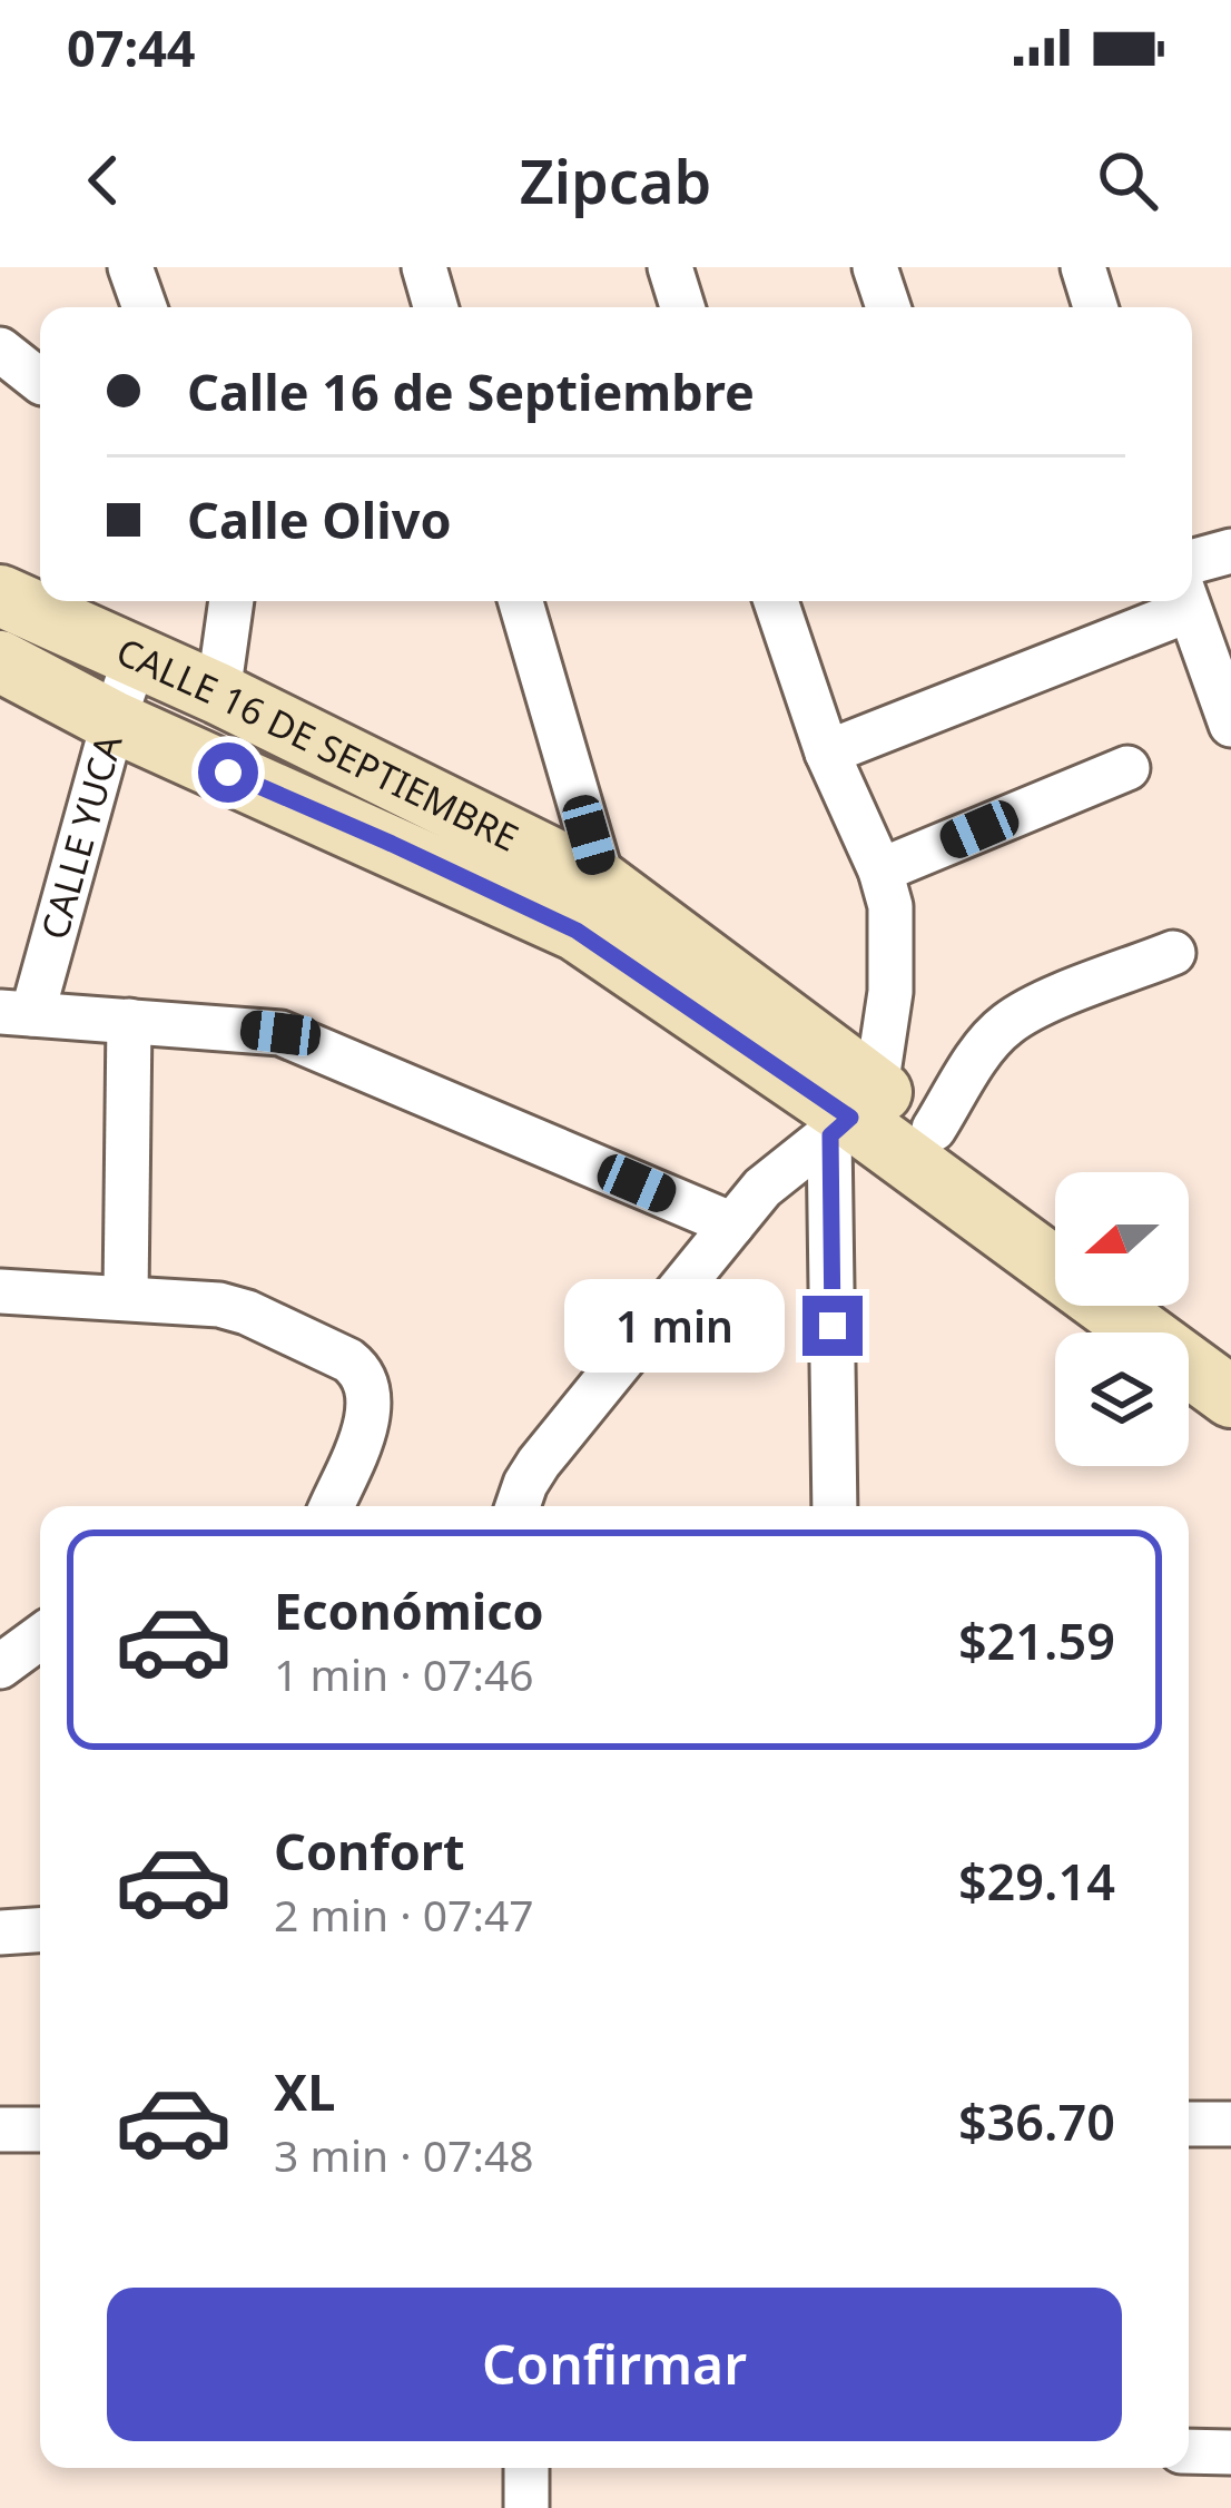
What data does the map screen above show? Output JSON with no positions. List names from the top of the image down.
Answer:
{
  "streets": {
    "main road": ["CALLE 16 DE SEPTIEMBRE"],
    "street": ["CALLE YUCA"]
  },
  "crossings": [
    ["CALLE 16 DE SEPTIEMBRE", "CALLE YUCA"]
  ],
  "north": "left",
  "page": {
    "status": "07:44",
    "header": "Zipcab",
    "banner": ["Calle 16 de Septiembre", "Calle Olivo"],
    "bubble": "1 min",
    "list": [
      {
        "name": "Económico",
        "note": "1 min · 07:46",
        "value": "$21.59"
      },
      {
        "name": "Confort",
        "note": "2 min · 07:47",
        "value": "$29.14"
      },
      {
        "name": "XL",
        "note": "3 min · 07:48",
        "value": "$36.70"
      }
    ],
    "buttons": "Confirmar"
  }
}
